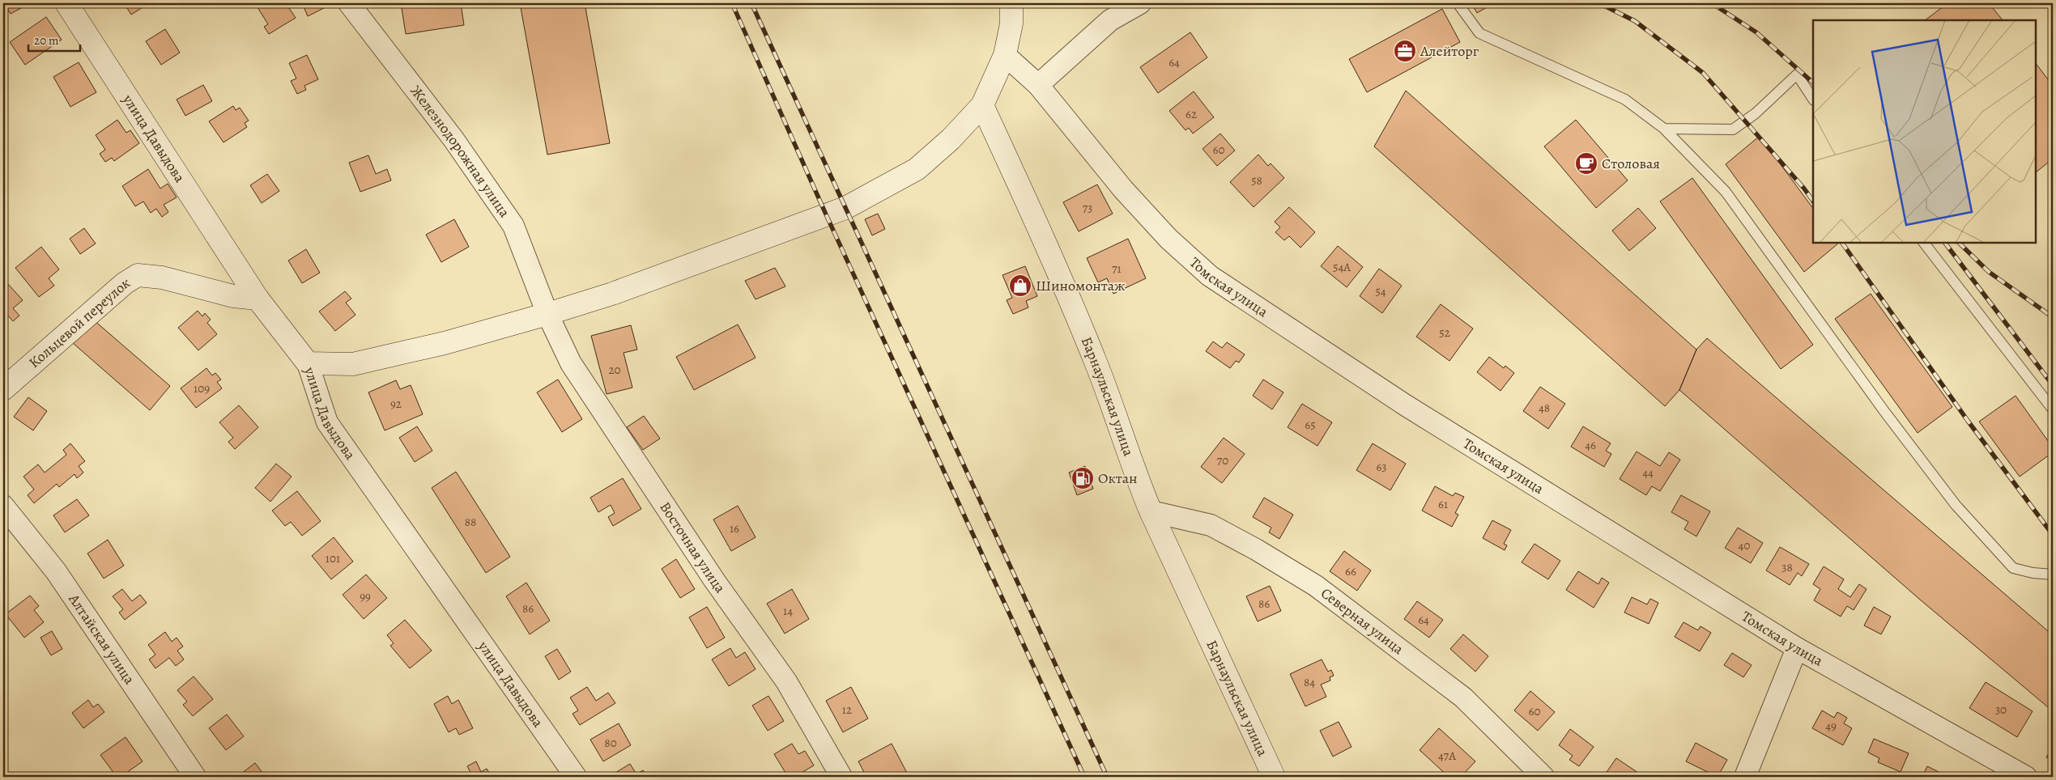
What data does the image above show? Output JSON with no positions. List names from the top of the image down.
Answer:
{
  "streets": {
    "main road": ["улица Давыдова", "Кольцевой переулок", "Барнаульская улица"],
    "street": [
      "Железнодорожная улица",
      "Томская улица",
      "Восточная улица",
      "Северная улица",
      "Алтайская улица"
    ]
  },
  "crossings": [
    ["улица Давыдова", "Кольцевой переулок"],
    ["Железнодорожная улица", "Восточная улица"],
    ["Барнаульская улица", "Северная улица"]
  ],
  "places": {
    "office": ["Алейторг"],
    "cafe": ["Столовая"],
    "shop": ["Шиномонтаж"],
    "fuel station": ["Октан"]
  },
  "house_numbers": [
    "64",
    "62",
    "60",
    "58",
    "73",
    "54А",
    "71",
    "54",
    "52",
    "20",
    "109",
    "92",
    "48",
    "65",
    "46",
    "70",
    "63",
    "44",
    "61",
    "88",
    "16",
    "40",
    "101",
    "38",
    "66",
    "99",
    "86",
    "86",
    "14",
    "64",
    "84",
    "12",
    "30",
    "60",
    "49",
    "80",
    "47А"
  ],
  "scale_bar": "20 m"
}
